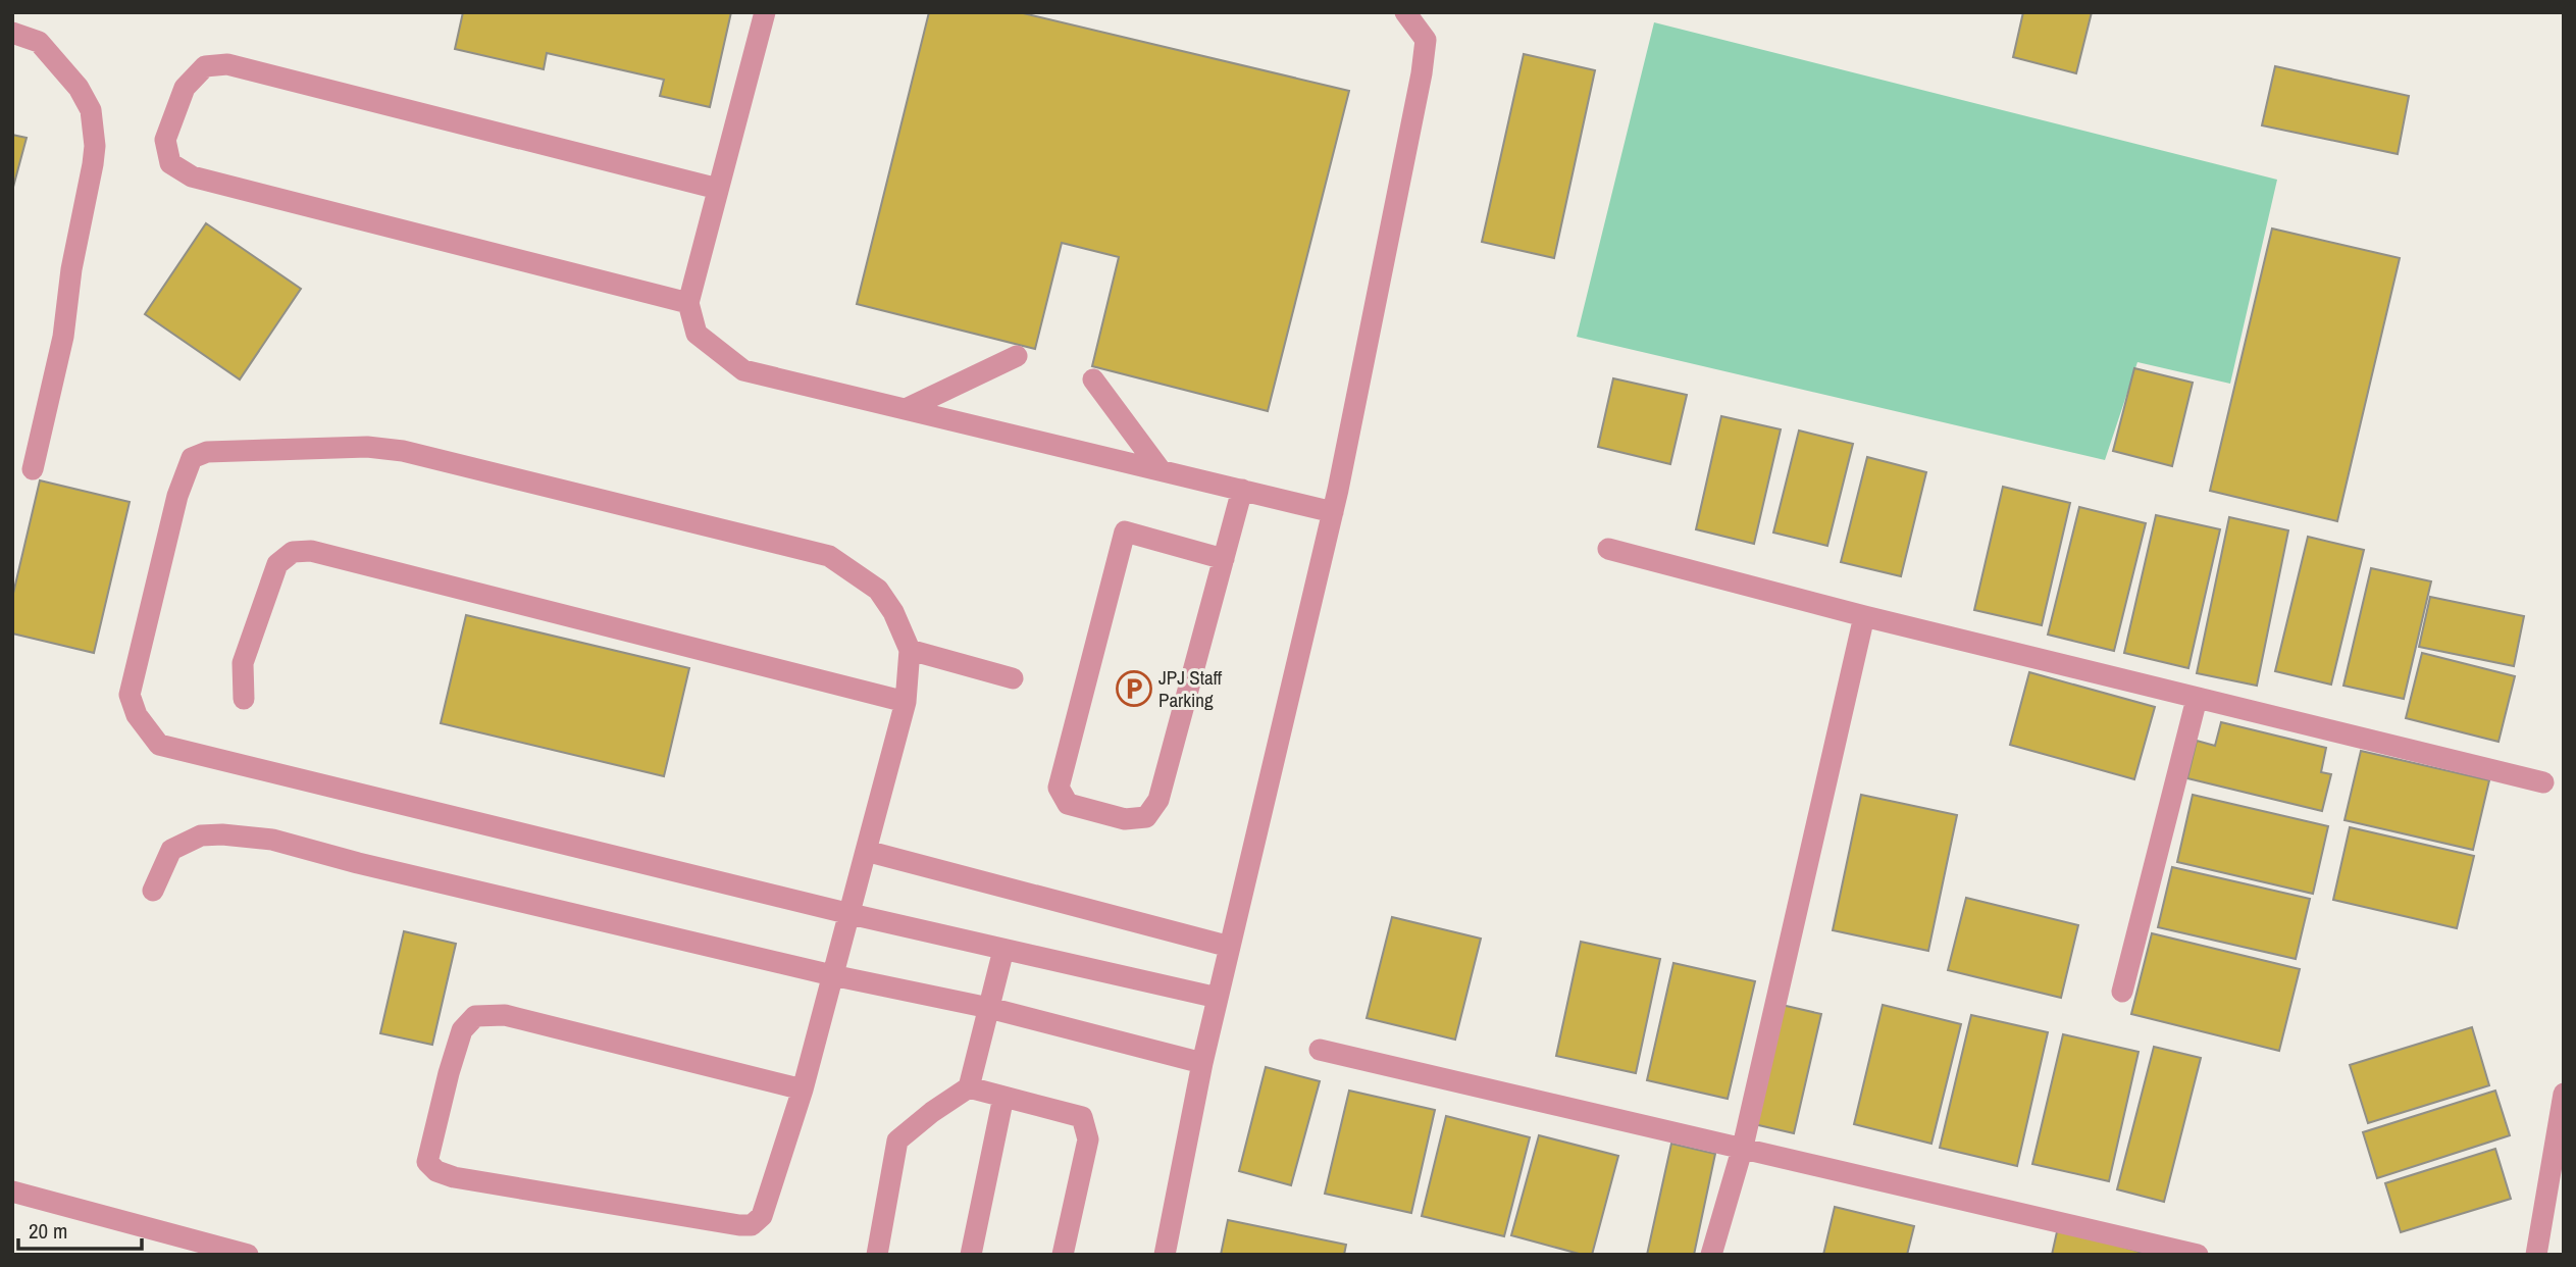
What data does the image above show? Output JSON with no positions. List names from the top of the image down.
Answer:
{
  "places": {
    "parking": ["JPJ Staff Parking"]
  },
  "scale_bar": "20 m"
}
